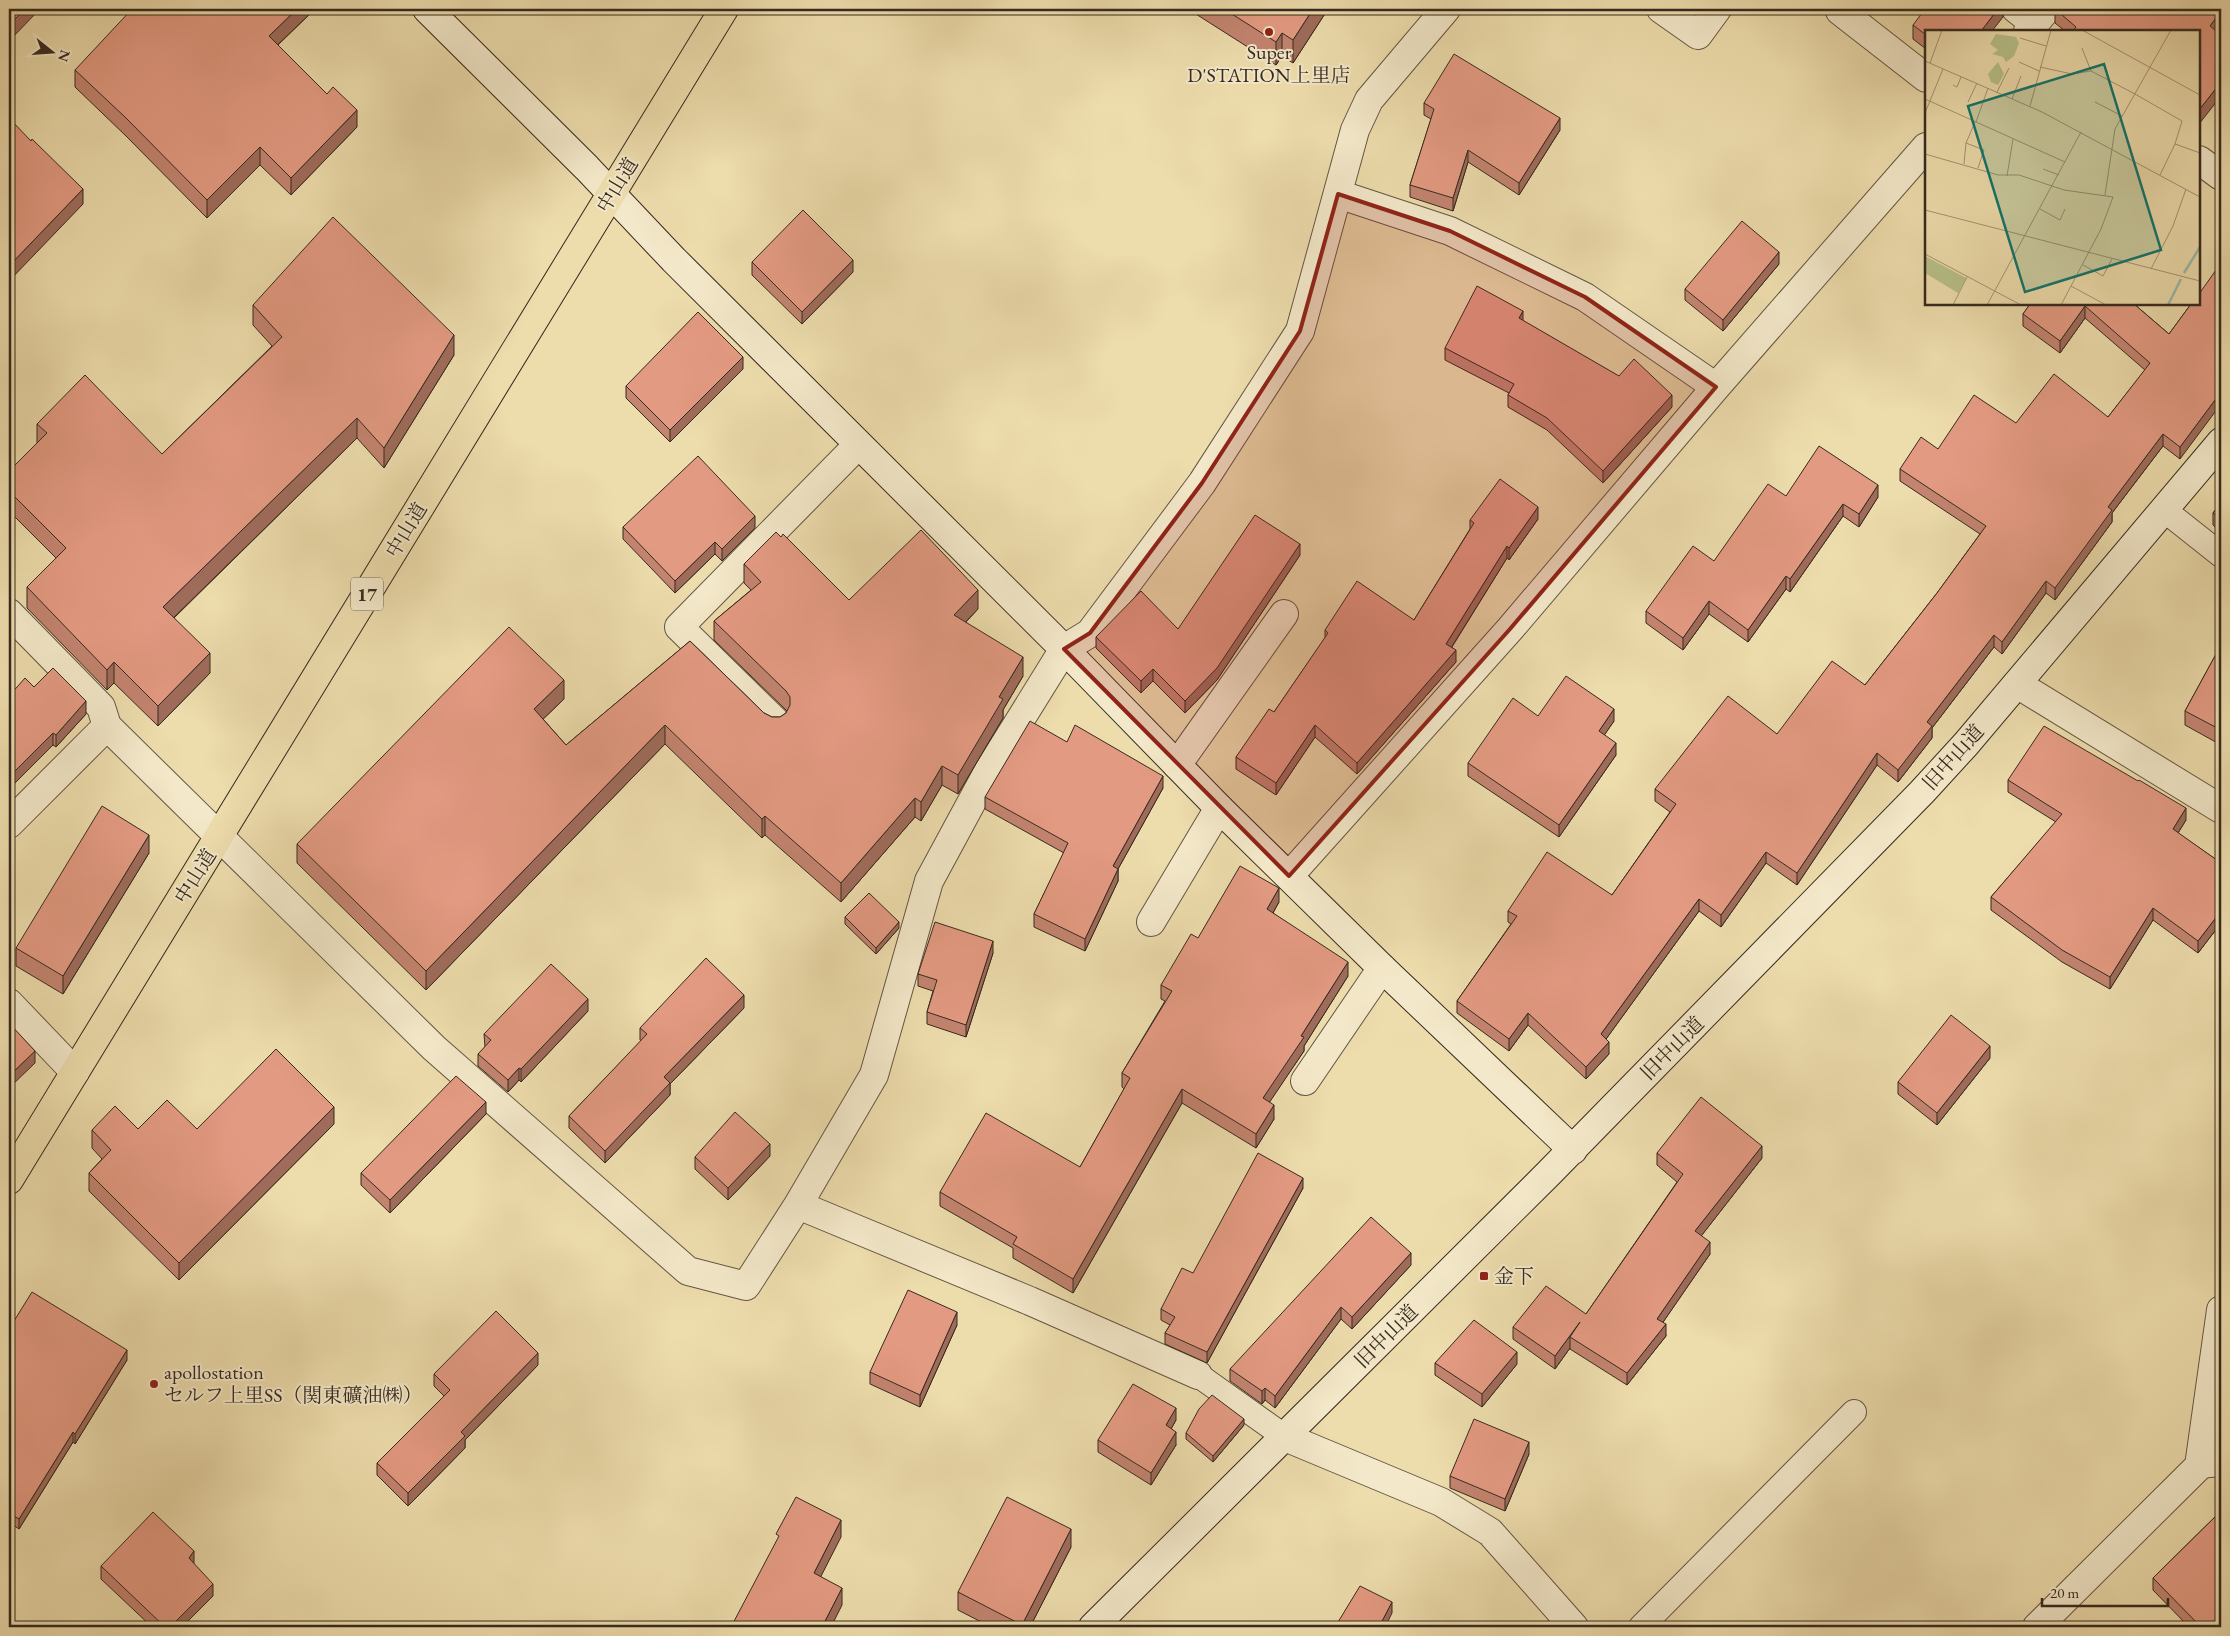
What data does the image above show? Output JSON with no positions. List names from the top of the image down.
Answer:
{
  "streets": {
    "highway": ["中山道", "17"],
    "street": ["旧中山道"]
  },
  "places": {
    "other": ["Super D'STATION上里店", "apollostation セルフ上里SS（関東礦油㈱）"],
    "transit": ["金下"]
  },
  "scale_bar": "20 m",
  "north": "right"
}
